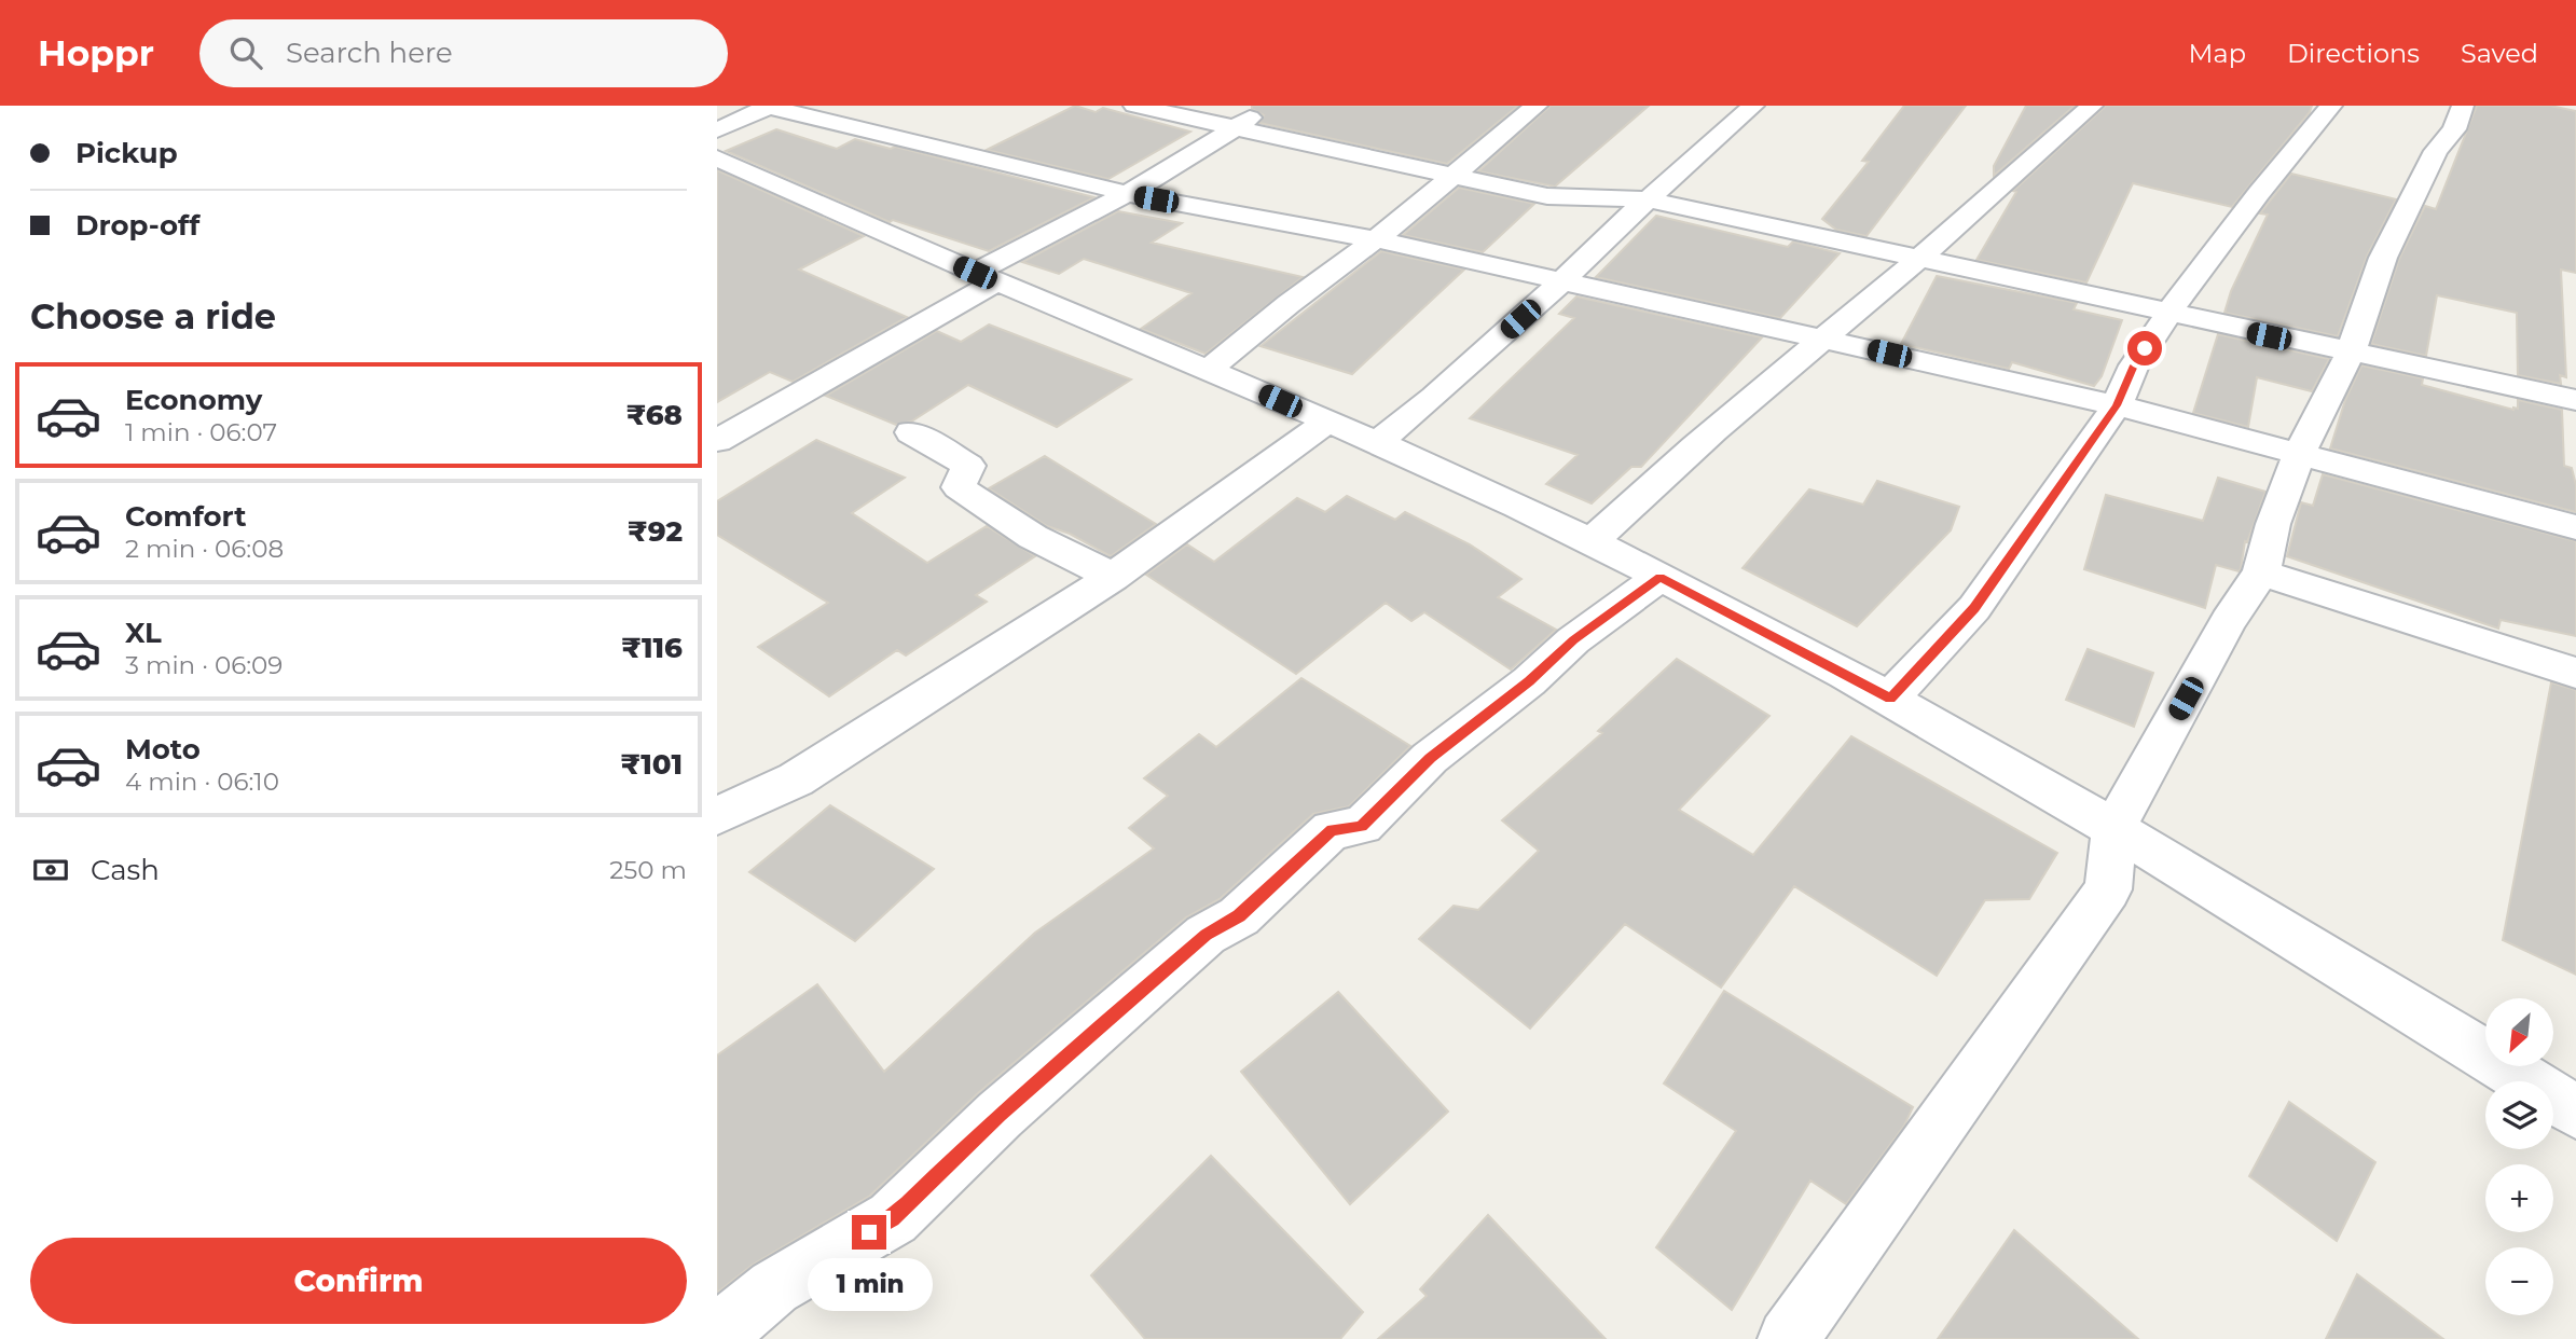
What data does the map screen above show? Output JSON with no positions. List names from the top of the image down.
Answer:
{
  "north": "bottom left",
  "page": {
    "header": "Hoppr",
    "search": "Search here",
    "nav": ["Map", "Directions", "Saved"],
    "banner": ["Pickup", "Drop-off"],
    "heading": "Choose a ride",
    "list": [
      {
        "name": "Economy",
        "note": "1 min · 06:07",
        "value": "₹68"
      },
      {
        "name": "Comfort",
        "note": "2 min · 06:08",
        "value": "₹92"
      },
      {
        "name": "XL",
        "note": "3 min · 06:09",
        "value": "₹116"
      },
      {
        "name": "Moto",
        "note": "4 min · 06:10",
        "value": "₹101"
      }
    ],
    "pay": ["Cash", "250 m"],
    "map_buttons": ["+", "−"],
    "buttons": "Confirm",
    "bubble": "1 min"
  }
}
